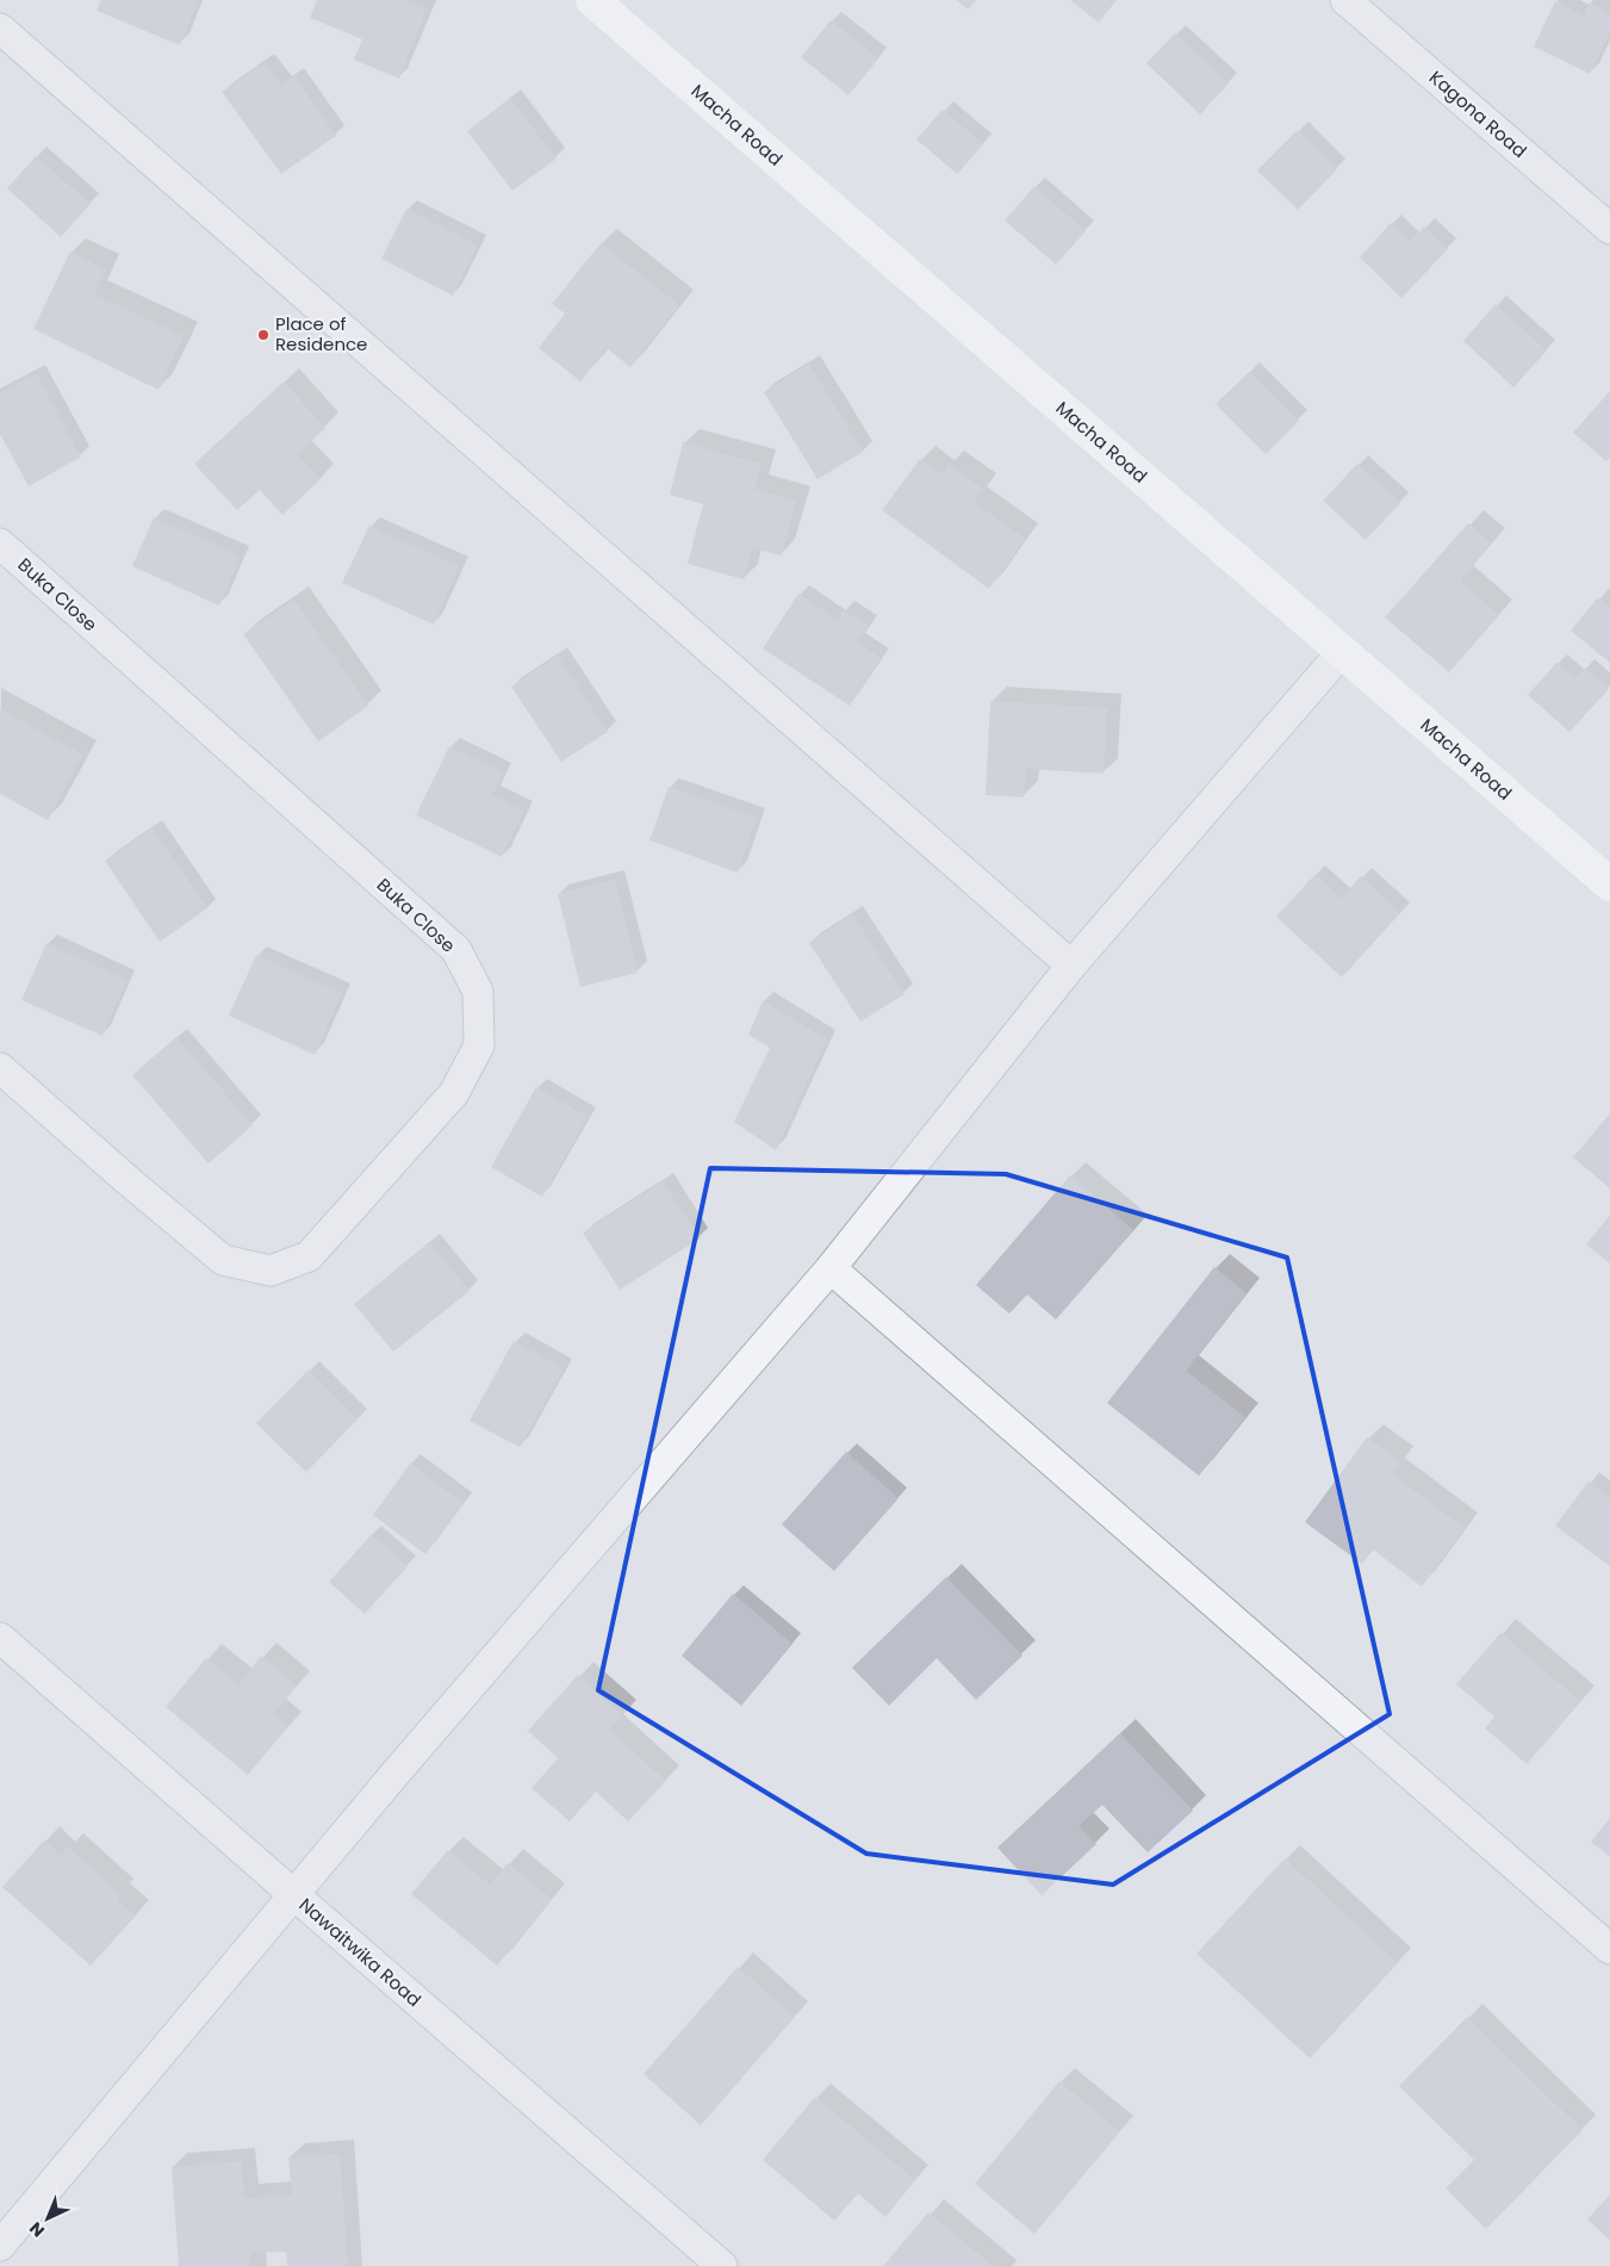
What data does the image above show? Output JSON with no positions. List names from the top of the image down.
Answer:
{
  "streets": {
    "main road": ["Macha Road"],
    "street": ["Kagona Road", "Buka Close", "Nawaitwika Road"]
  },
  "places": ["Place of Residence"],
  "north": "bottom left"
}
